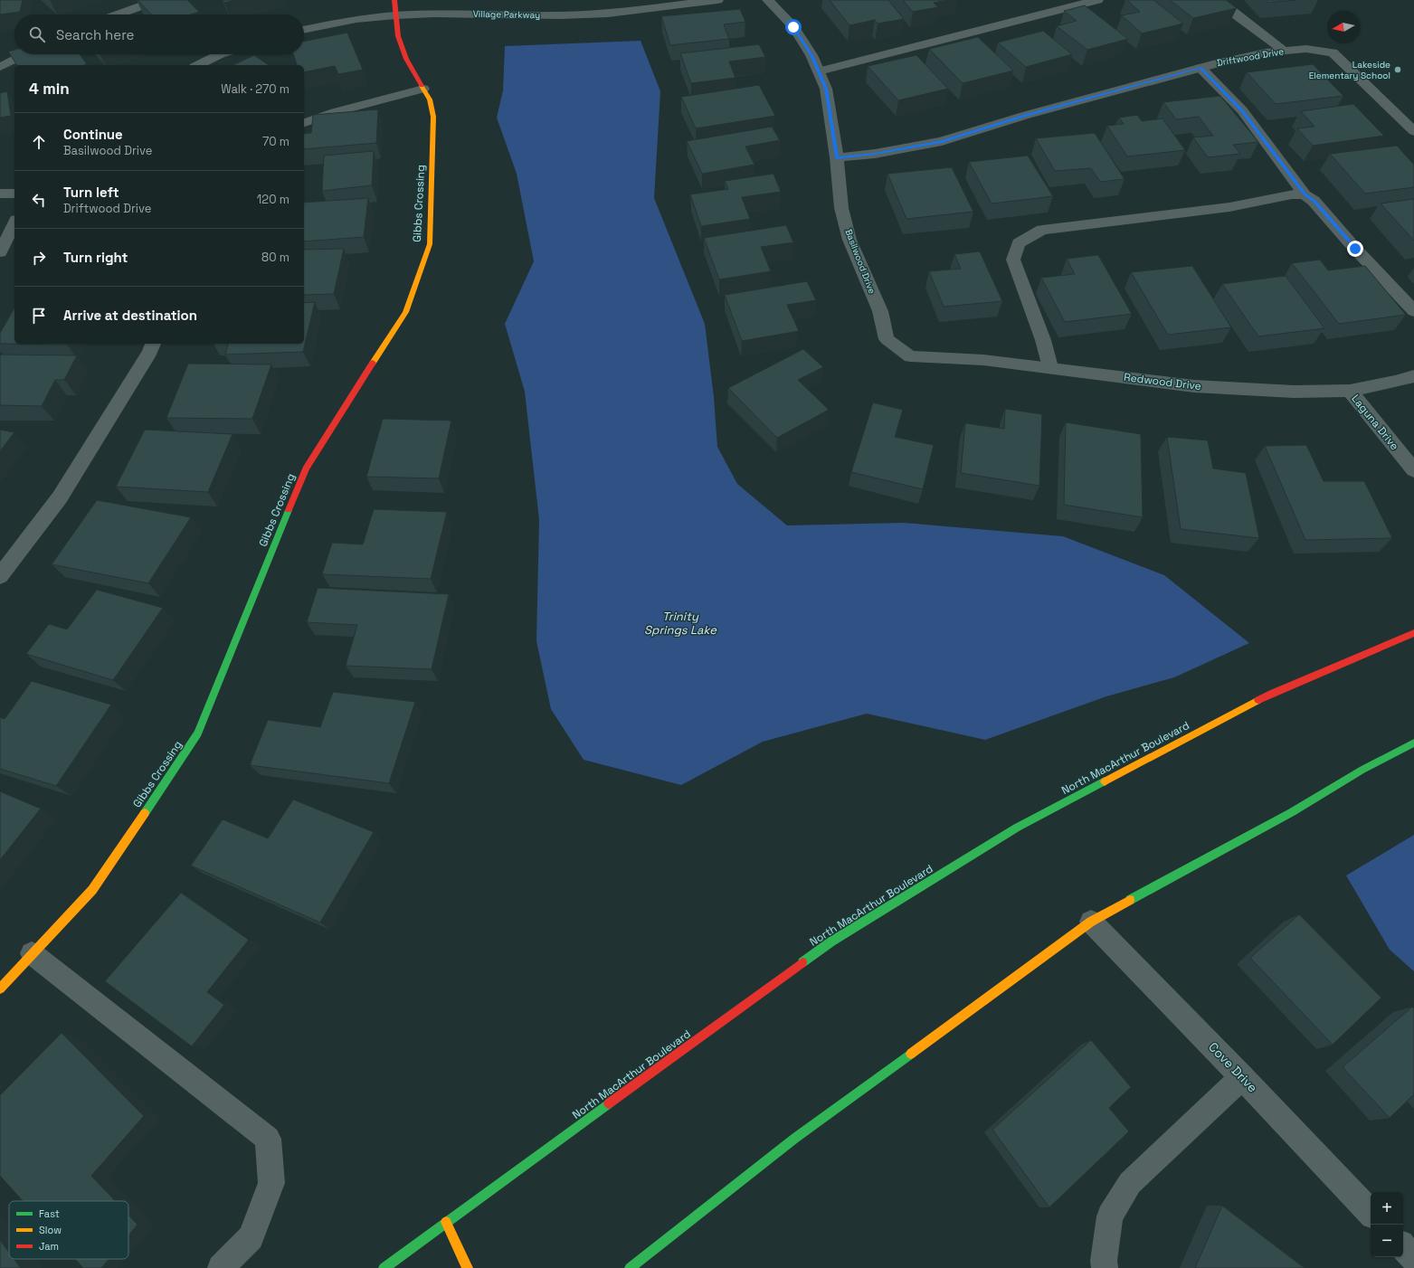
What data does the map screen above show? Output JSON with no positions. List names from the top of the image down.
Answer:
{
  "streets": {
    "main road": ["Gibbs Crossing", "North MacArthur Boulevard"],
    "street": [
      "Village Parkway",
      "Driftwood Drive",
      "Basilwood Drive",
      "Redwood Drive",
      "Laguna Drive",
      "Cove Drive"
    ]
  },
  "crossings": [
    ["Village Parkway", "Gibbs Crossing"],
    ["Driftwood Drive", "Basilwood Drive"],
    ["Basilwood Drive", "Redwood Drive"],
    ["Redwood Drive", "Laguna Drive"]
  ],
  "water": ["Trinity Springs Lake"],
  "places": ["Lakeside Elementary School"],
  "legend": ["Fast", "Slow", "Jam"],
  "north": "left",
  "page": {
    "search": "Search here",
    "heading": ["4 min", "Walk · 270 m"],
    "list": [
      ["Continue", "Basilwood Drive", "70 m"],
      ["Turn left", "Driftwood Drive", "120 m"],
      ["Turn right", "80 m"],
      "Arrive at destination"
    ],
    "map_buttons": ["+", "−"]
  }
}
